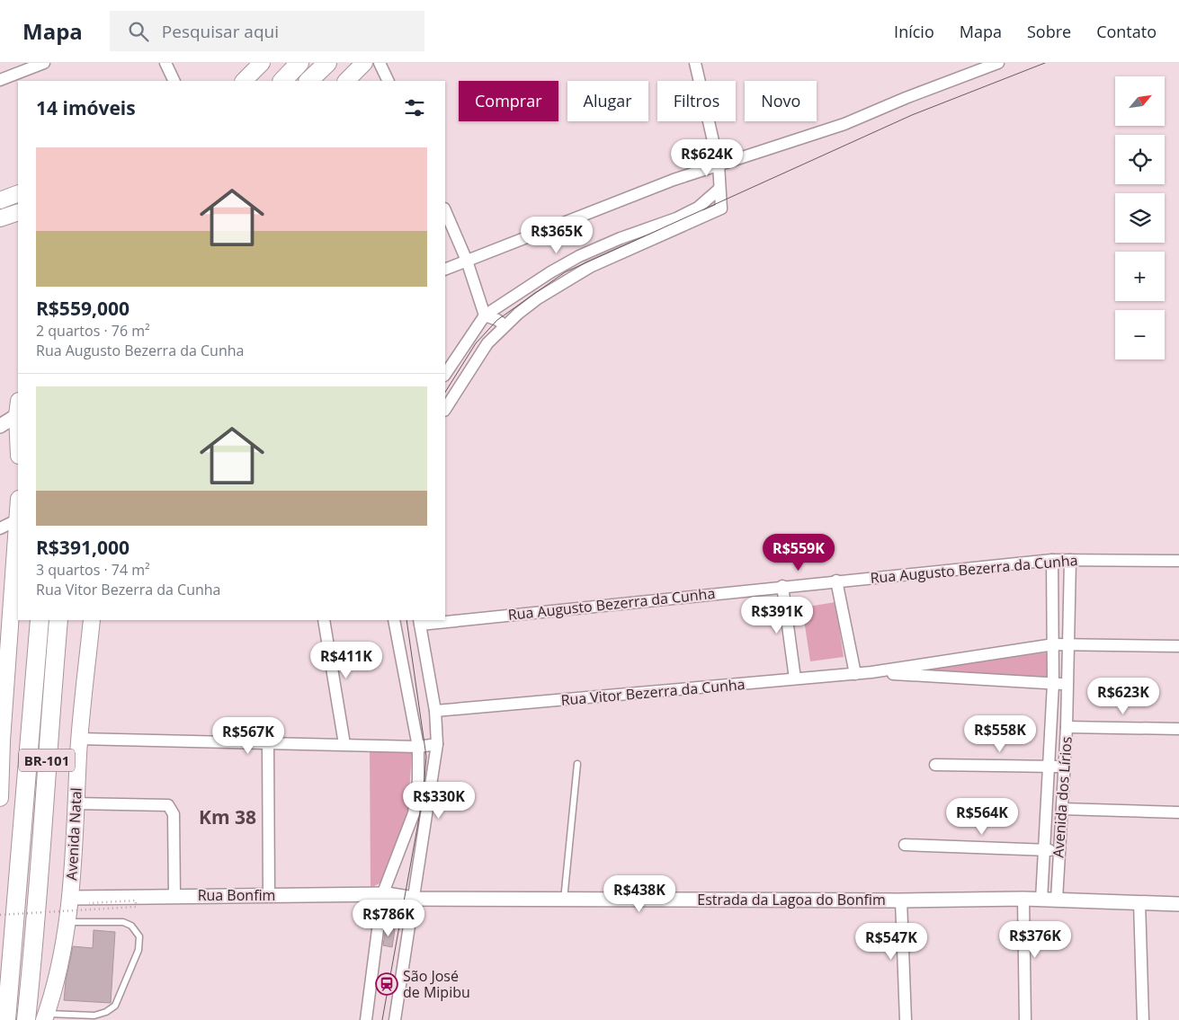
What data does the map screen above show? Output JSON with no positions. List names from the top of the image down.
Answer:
{
  "streets": {
    "highway": ["BR-101"],
    "main road": ["Avenida Natal"],
    "street": [
      "Rua Augusto Bezerra da Cunha",
      "Rua Vitor Bezerra da Cunha",
      "Avenida dos Lírios",
      "Rua Bonfim",
      "Estrada da Lagoa do Bonfim"
    ]
  },
  "crossings": [
    ["Rua Augusto Bezerra da Cunha", "Avenida dos Lírios"],
    ["Rua Vitor Bezerra da Cunha", "Avenida dos Lírios"],
    ["Avenida dos Lírios", "Estrada da Lagoa do Bonfim"],
    ["Avenida Natal", "Rua Bonfim"],
    ["Rua Bonfim", "Estrada da Lagoa do Bonfim"]
  ],
  "districts": ["Km 38"],
  "places": {
    "station": ["São José de Mipibu"]
  },
  "north": "top right",
  "page": {
    "header": "Mapa",
    "search": "Pesquisar aqui",
    "nav": [
      "Início",
      "Mapa",
      "Sobre",
      "Contato"
    ],
    "map_buttons": ["+", "−"],
    "chip": [
      "Comprar",
      "Alugar",
      "Filtros",
      "Novo"
    ],
    "heading": "14 imóveis",
    "list": [
      {
        "name": "R$559,000",
        "note": "2 quartos · 76 m² · Rua Augusto Bezerra da Cunha"
      },
      {
        "name": "R$391,000",
        "note": "3 quartos · 74 m² · Rua Vitor Bezerra da Cunha"
      }
    ],
    "price": [
      "R$624K",
      "R$365K",
      "R$559K",
      "R$391K",
      "R$411K",
      "R$623K",
      "R$558K",
      "R$567K",
      "R$330K",
      "R$564K",
      "R$438K",
      "R$786K",
      "R$376K",
      "R$547K"
    ]
  }
}
